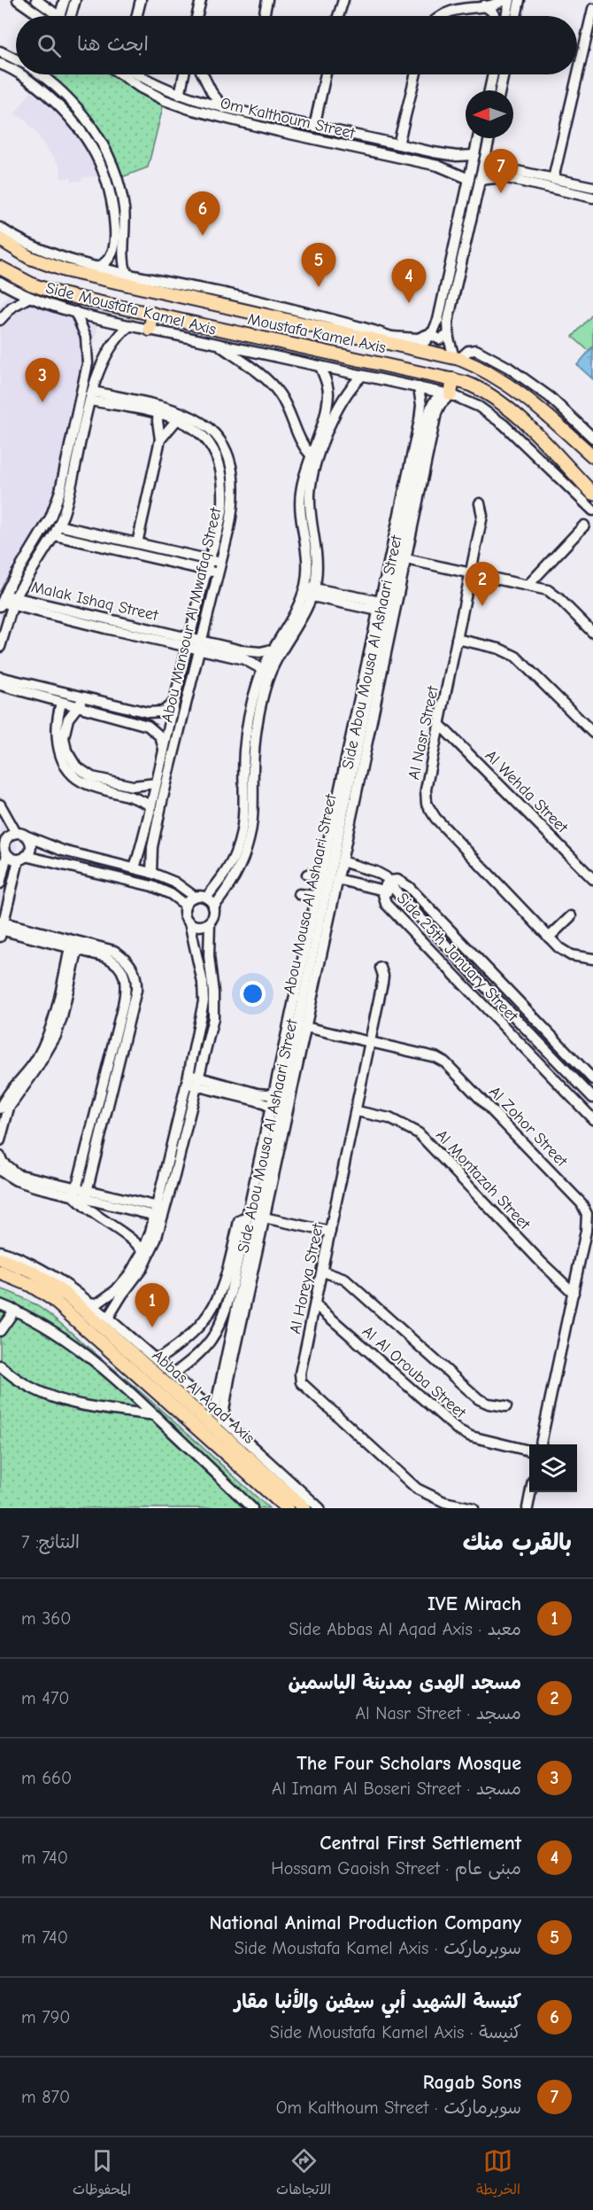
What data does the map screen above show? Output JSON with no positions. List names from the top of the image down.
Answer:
{
  "streets": {
    "main road": ["Moustafa Kamel Axis", "Abbas Al Aqad Axis"],
    "street": [
      "Om Kalthoum Street",
      "Side Moustafa Kamel Axis",
      "Malak Ishaq Street",
      "Abou Mansour Al Mwafaq Street",
      "Side Abou Mousa Al Ashaari Street",
      "Al Nasr Street",
      "Al Wehda Street",
      "Abou Mousa Al Ashaari Street",
      "Side 25th January Street",
      "Al Zohor Street",
      "Al Montazah Street",
      "Al Horeya Street",
      "Al Al Orouba Street"
    ]
  },
  "crossings": [
    ["Side Moustafa Kamel Axis", "Moustafa Kamel Axis"],
    ["Side Moustafa Kamel Axis", "Side Abou Mousa Al Ashaari Street"],
    ["Side Moustafa Kamel Axis", "Abou Mousa Al Ashaari Street"],
    ["Malak Ishaq Street", "Abou Mansour Al Mwafaq Street"],
    ["Side Abou Mousa Al Ashaari Street", "Abou Mousa Al Ashaari Street"],
    ["Side Abou Mousa Al Ashaari Street", "Al Zohor Street"],
    ["Al Nasr Street", "Al Wehda Street"],
    ["Al Zohor Street", "Al Montazah Street"],
    ["Al Zohor Street", "Al Horeya Street"],
    ["Al Montazah Street", "Al Horeya Street"],
    ["Al Horeya Street", "Al Al Orouba Street"]
  ],
  "north": "left",
  "page": {
    "search": "ابحث هنا",
    "pins": [
      "7",
      "6",
      "5",
      "4",
      "3",
      "2",
      "1"
    ],
    "heading": ["بالقرب منك", "النتائج: 7"],
    "list": [
      {
        "mark": "1",
        "name": "IVE Mirach",
        "note": "معبد · Side Abbas Al Aqad Axis",
        "value": "360 m"
      },
      {
        "mark": "2",
        "name": "مسجد الهدى بمدينة الياسمين",
        "note": "مسجد · Al Nasr Street",
        "value": "470 m"
      },
      {
        "mark": "3",
        "name": "The Four Scholars Mosque",
        "note": "مسجد · Al Imam Al Boseri Street",
        "value": "660 m"
      },
      {
        "mark": "4",
        "name": "Central First Settlement",
        "note": "مبنى عام · Hossam Gaoish Street",
        "value": "740 m"
      },
      {
        "mark": "5",
        "name": "National Animal Production Company",
        "note": "سوبرماركت · Side Moustafa Kamel Axis",
        "value": "740 m"
      },
      {
        "mark": "6",
        "name": "كنيسة الشهيد أبي سيفين والأنبا مقار",
        "note": "كنيسة · Side Moustafa Kamel Axis",
        "value": "790 m"
      },
      {
        "mark": "7",
        "name": "Ragab Sons",
        "note": "سوبرماركت · Om Kalthoum Street",
        "value": "870 m"
      }
    ],
    "nav": ["الخريطة", "الاتجاهات", "المحفوظات"]
  }
}
